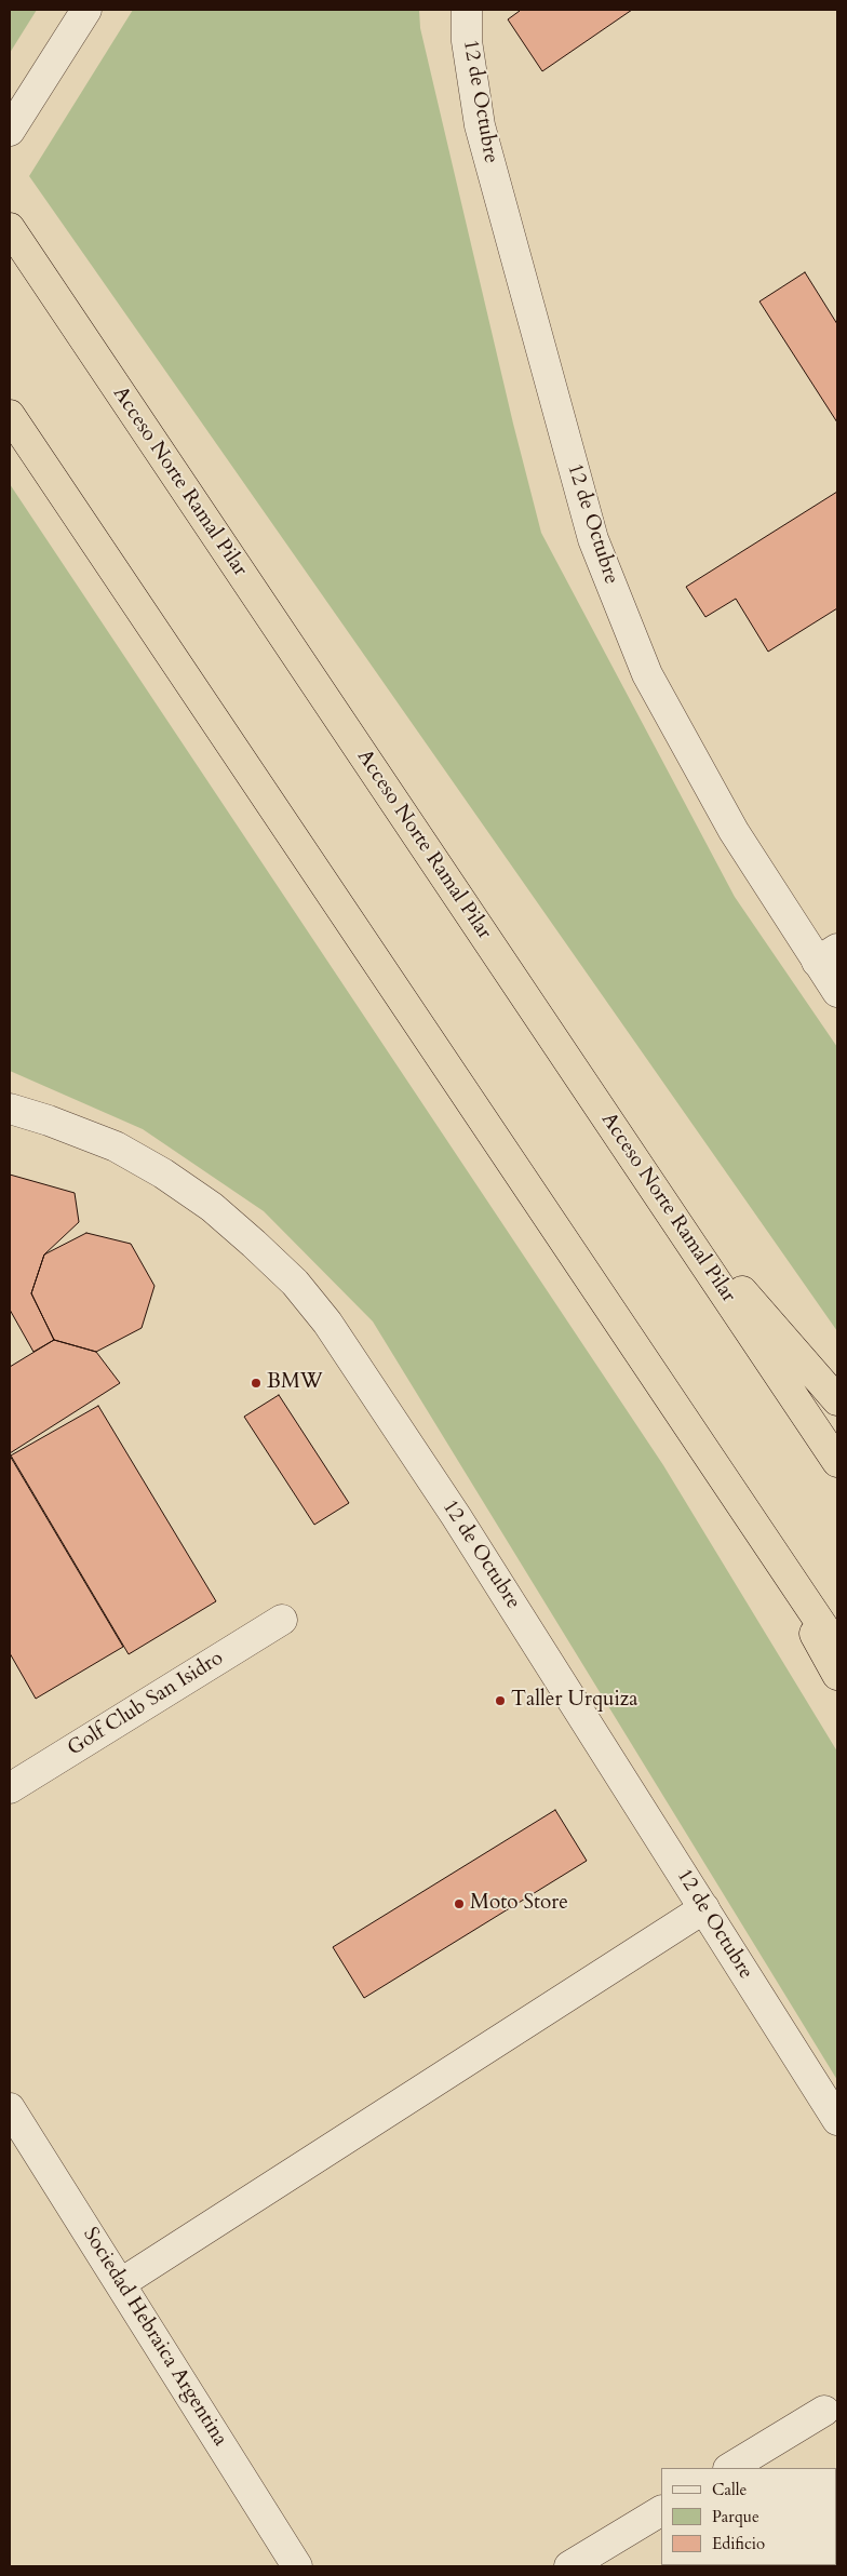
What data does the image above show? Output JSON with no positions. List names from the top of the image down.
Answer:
{
  "streets": {
    "highway": ["Acceso Norte Ramal Pilar"],
    "street": ["12 de Octubre", "Golf Club San Isidro", "Sociedad Hebraica Argentina"]
  },
  "places": ["BMW", "Taller Urquiza", "Moto Store"],
  "legend": ["Calle", "Parque", "Edificio"]
}
